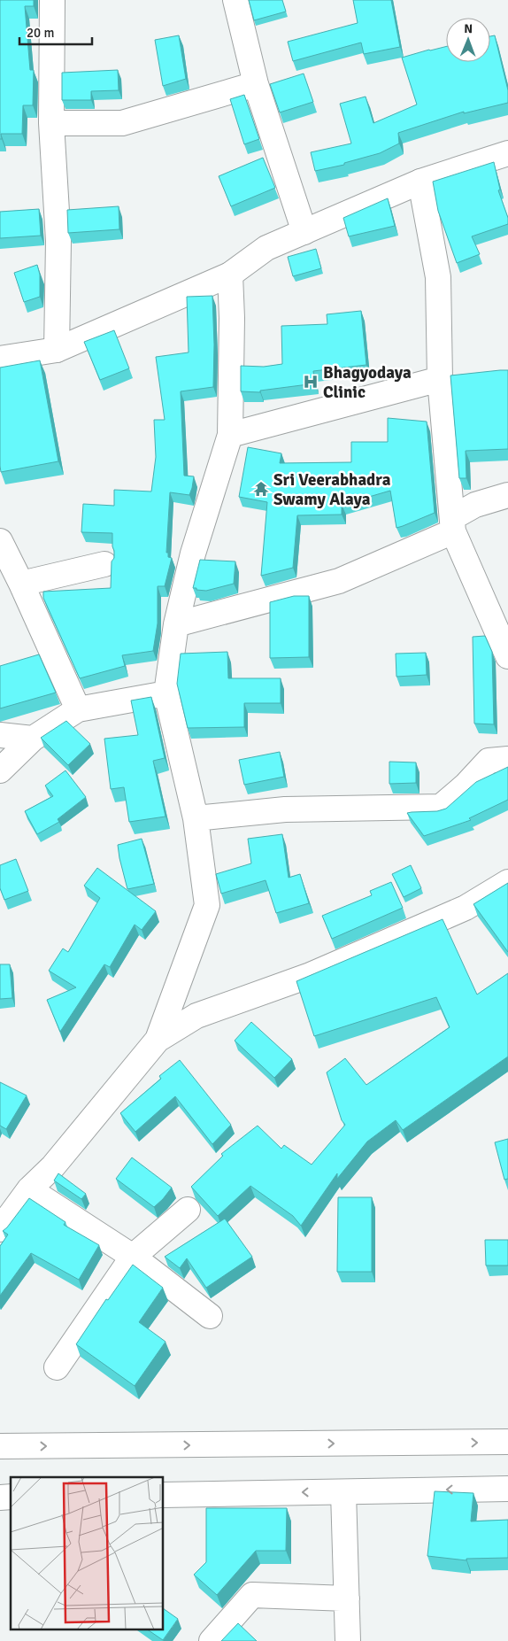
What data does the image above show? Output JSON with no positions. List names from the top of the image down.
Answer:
{
  "places": {
    "hospital": ["Bhagyodaya Clinic"],
    "temple": ["Sri Veerabhadra Swamy Alaya"]
  },
  "scale_bar": "20 m",
  "north": "top"
}
